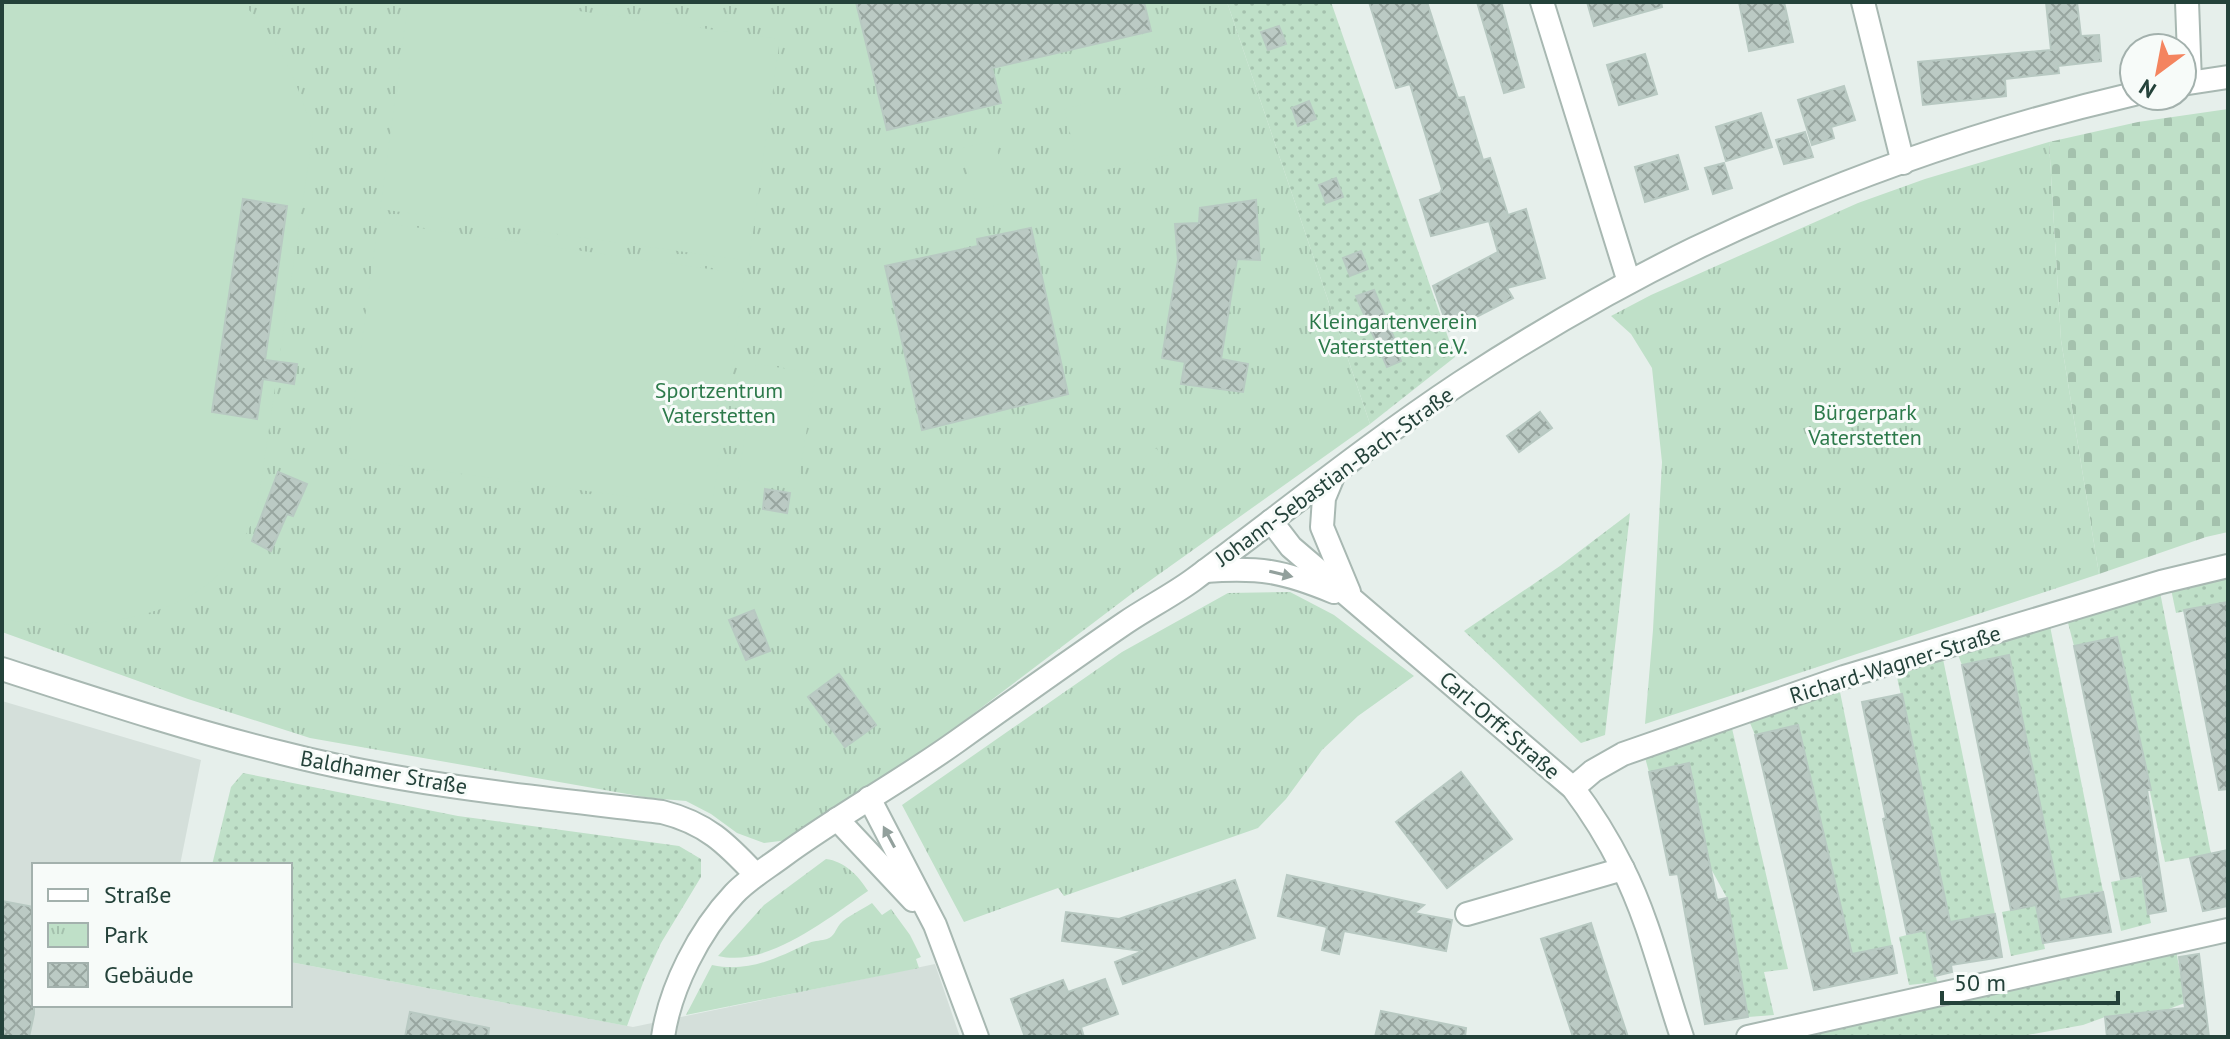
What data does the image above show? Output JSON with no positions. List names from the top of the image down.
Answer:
{
  "streets": {
    "street": [
      "Johann-Sebastian-Bach-Straße",
      "Richard-Wagner-Straße",
      "Carl-Orff-Straße",
      "Baldhamer Straße"
    ]
  },
  "crossings": [
    ["Johann-Sebastian-Bach-Straße", "Carl-Orff-Straße"],
    ["Johann-Sebastian-Bach-Straße", "Baldhamer Straße"],
    ["Richard-Wagner-Straße", "Carl-Orff-Straße"]
  ],
  "parks": ["Kleingartenverein Vaterstetten e.V.", "Sportzentrum Vaterstetten", "Bürgerpark Vaterstetten"],
  "legend": ["Straße", "Park", "Gebäude"],
  "scale_bar": "50 m",
  "north": "bottom left"
}
